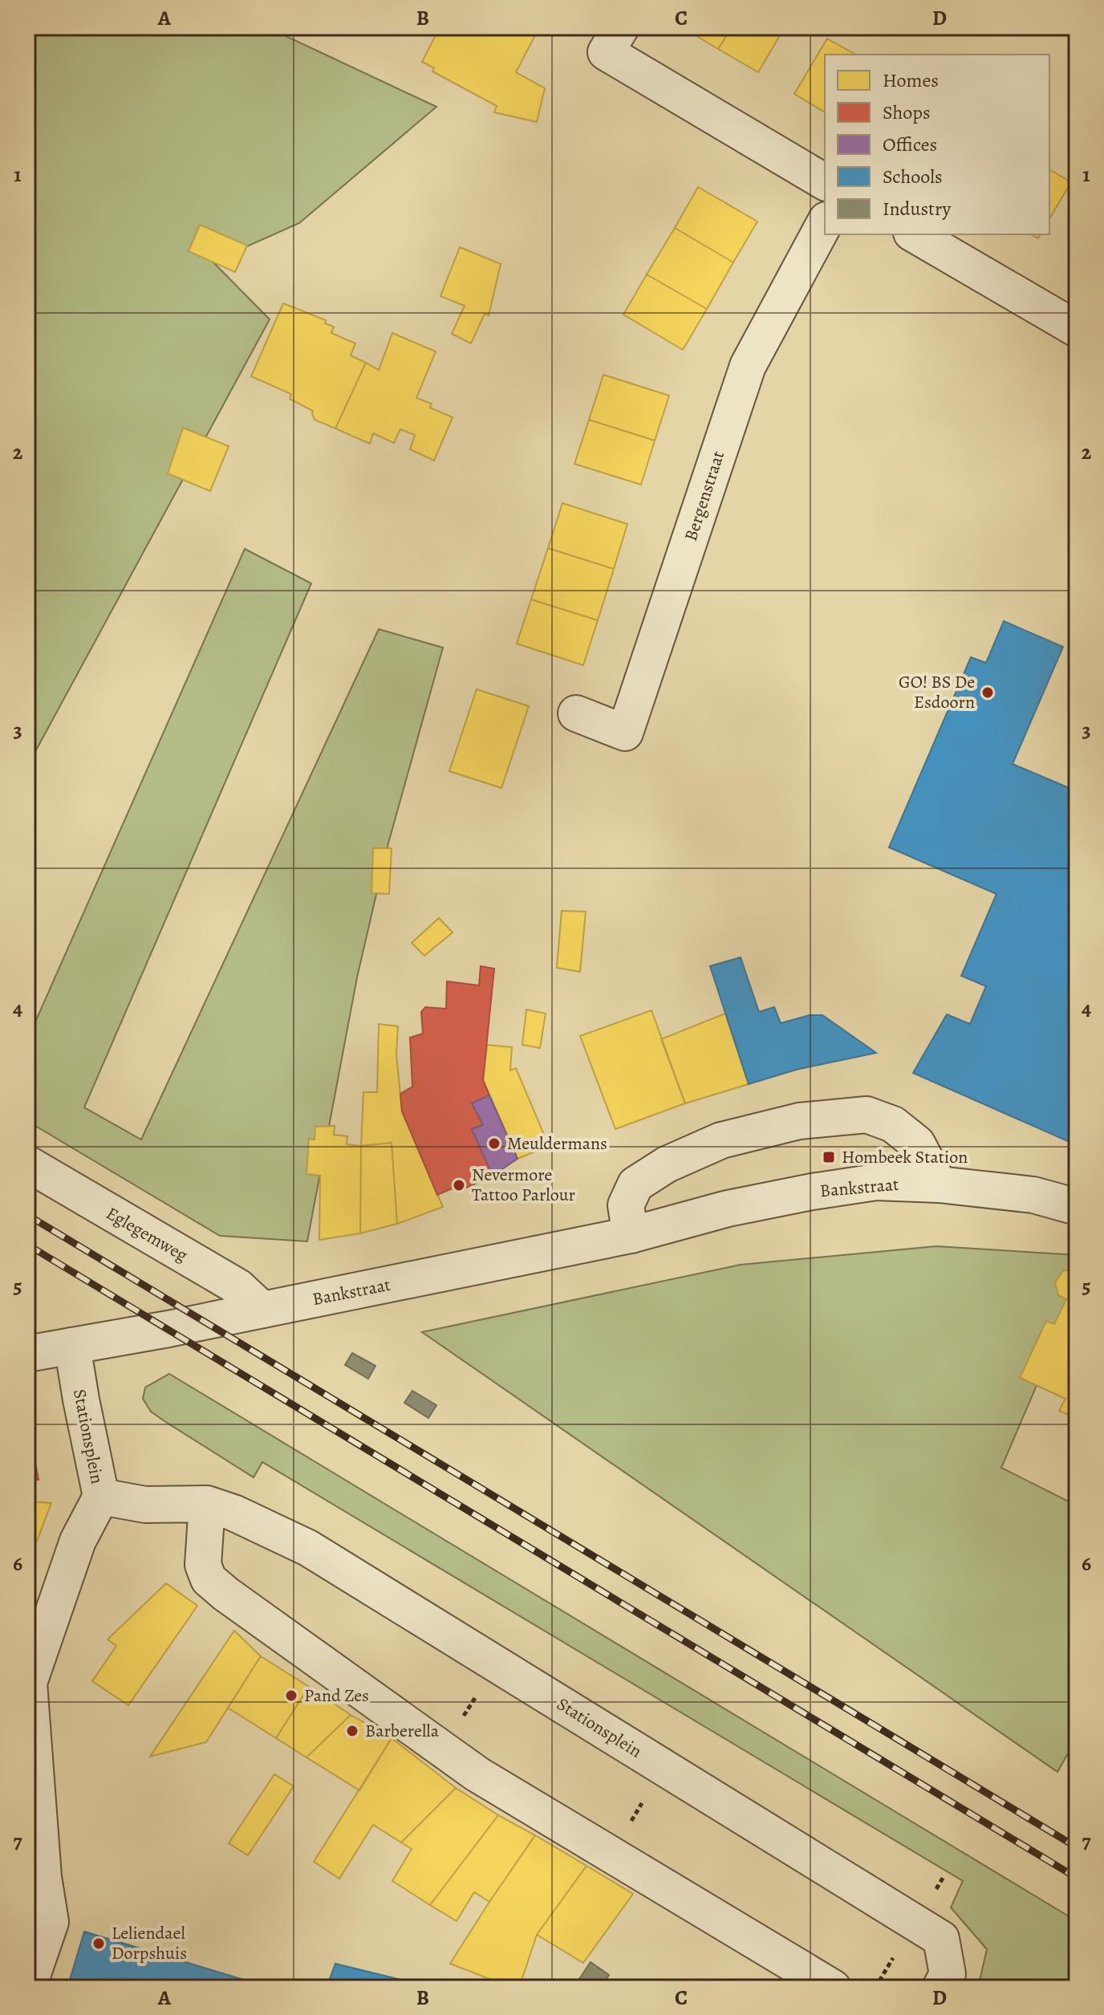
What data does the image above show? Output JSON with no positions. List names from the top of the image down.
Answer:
{
  "streets": {
    "street": [
      "Bergenstraat",
      "Bankstraat",
      "Eglegemweg",
      "Stationsplein"
    ]
  },
  "crossings": [
    ["Bankstraat", "Eglegemweg"],
    ["Bankstraat", "Stationsplein"]
  ],
  "places": {
    "other": [
      "GO! BS De Esdoorn",
      "Meuldermans",
      "Nevermore Tattoo Parlour",
      "Pand Zes",
      "Barberella",
      "Leliendael Dorpshuis"
    ],
    "transit": ["Hombeek Station"]
  },
  "legend": [
    "Homes",
    "Shops",
    "Offices",
    "Schools",
    "Industry"
  ],
  "grid": {
    "columns": [
      "A",
      "B",
      "C",
      "D"
    ],
    "rows": [
      "1",
      "2",
      "3",
      "4",
      "5",
      "6",
      "7"
    ]
  }
}
